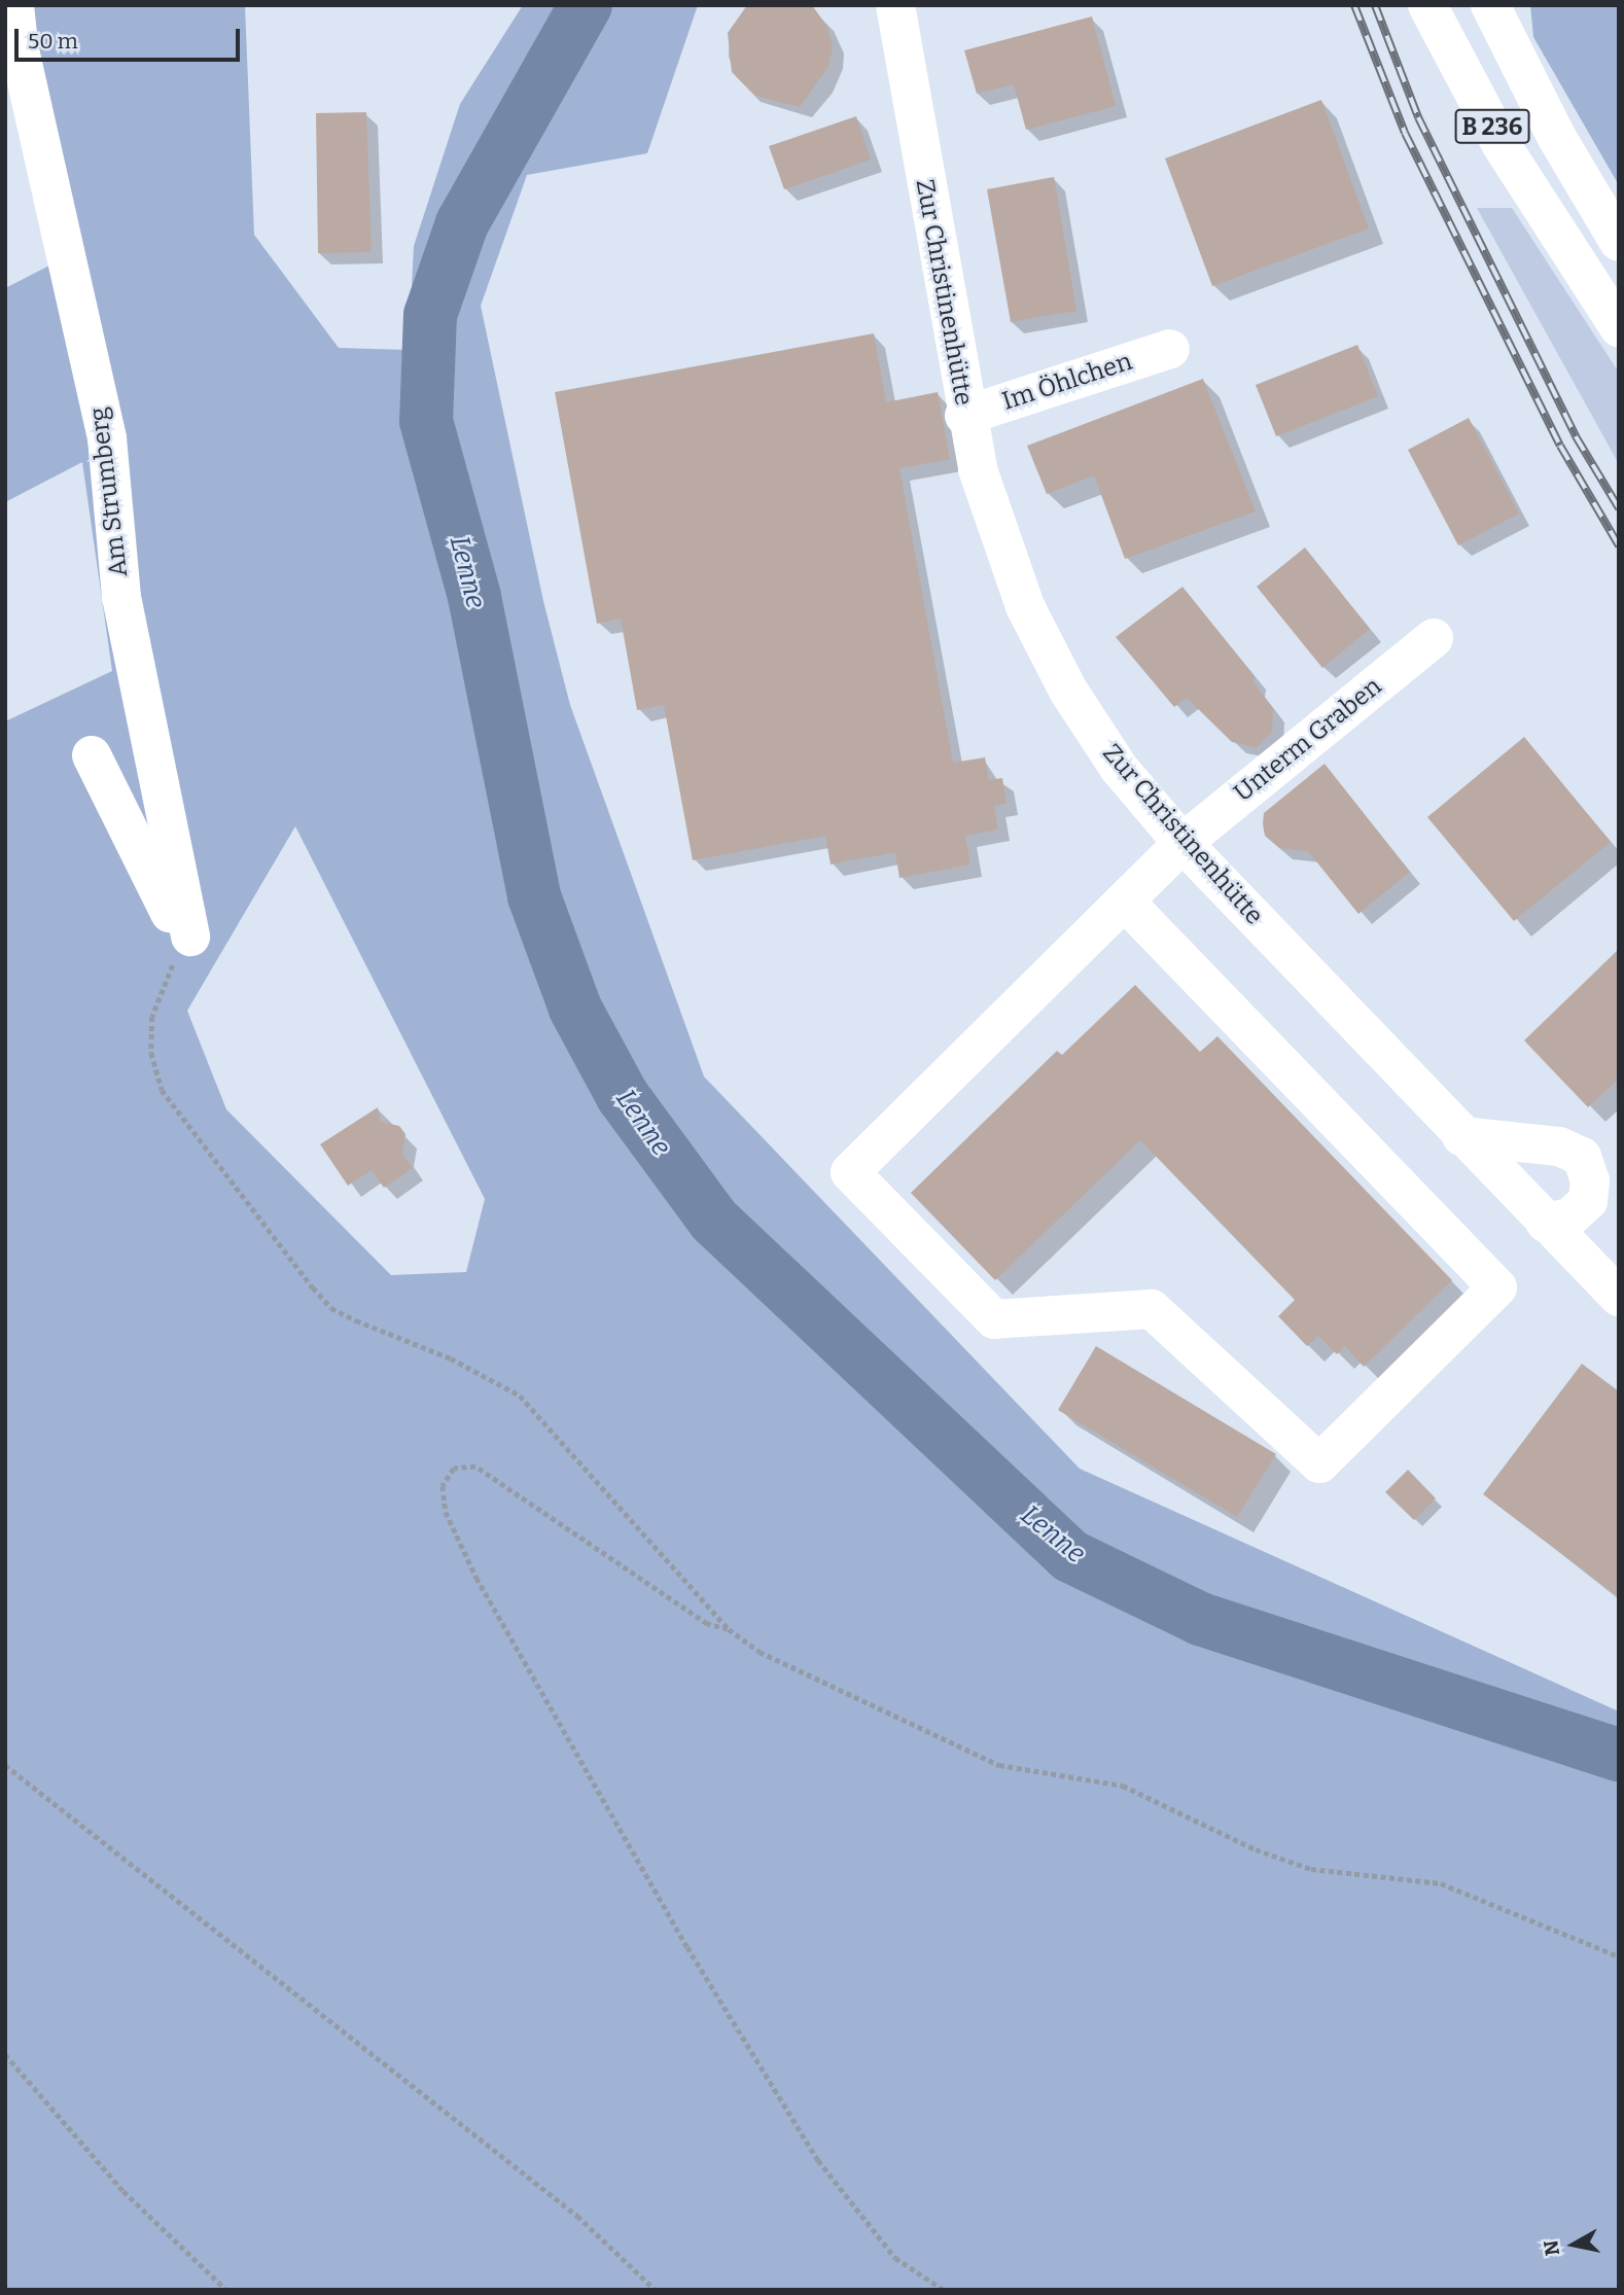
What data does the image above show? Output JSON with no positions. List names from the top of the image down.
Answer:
{
  "streets": {
    "street": [
      "B 236",
      "Zur Christinenhütte",
      "Im Öhlchen",
      "Am Strumberg",
      "Unterm Graben"
    ]
  },
  "crossings": [
    ["Zur Christinenhütte", "Im Öhlchen"],
    ["Zur Christinenhütte", "Unterm Graben"]
  ],
  "water": ["Lenne"],
  "scale_bar": "50 m",
  "north": "left"
}
